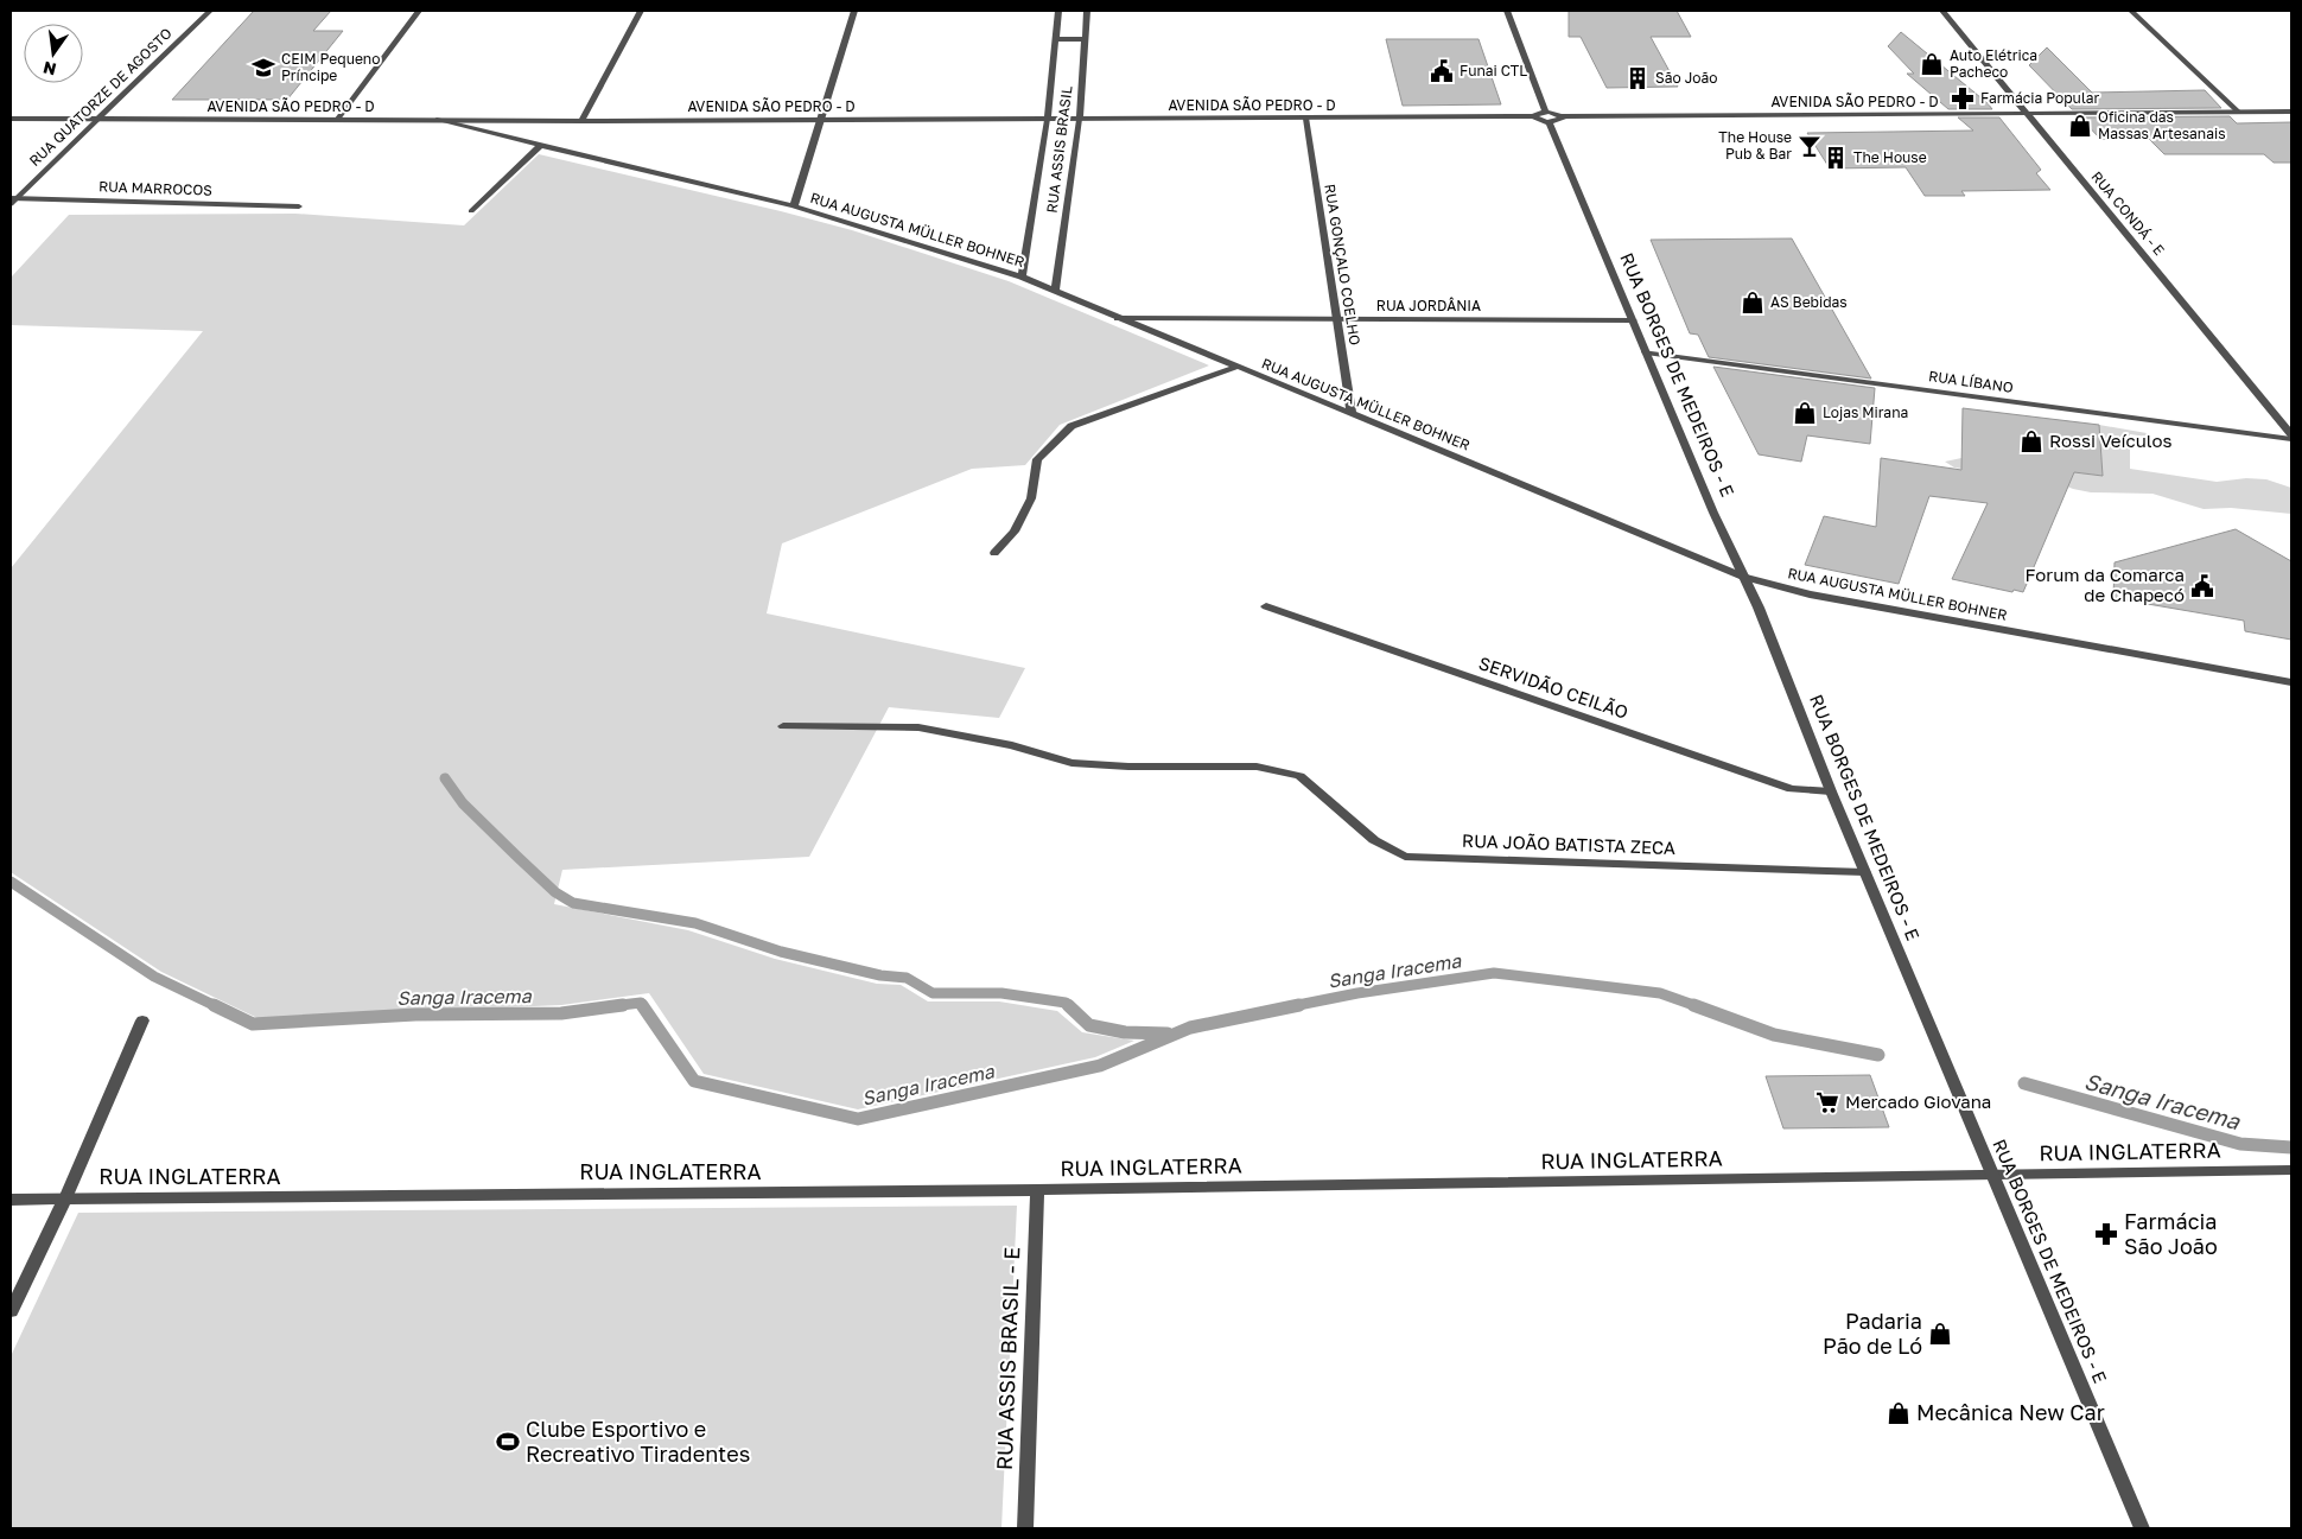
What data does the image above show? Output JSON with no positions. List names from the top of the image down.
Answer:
{
  "streets": {
    "street": [
      "RUA QUATORZE DE AGOSTO",
      "AVENIDA SÃO PEDRO - D",
      "RUA ASSIS BRASIL",
      "RUA MARROCOS",
      "RUA CONDÁ - E",
      "RUA AUGUSTA MÜLLER BOHNER",
      "RUA GONÇALO COELHO",
      "RUA JORDÂNIA",
      "RUA BORGES DE MEDEIROS - E",
      "RUA LÍBANO",
      "SERVIDÃO CEILÃO",
      "RUA JOÃO BATISTA ZECA",
      "RUA INGLATERRA",
      "RUA ASSIS BRASIL - E"
    ]
  },
  "crossings": [
    ["RUA QUATORZE DE AGOSTO", "AVENIDA SÃO PEDRO - D"],
    ["RUA QUATORZE DE AGOSTO", "RUA MARROCOS"],
    ["AVENIDA SÃO PEDRO - D", "RUA ASSIS BRASIL"],
    ["AVENIDA SÃO PEDRO - D", "RUA CONDÁ - E"],
    ["AVENIDA SÃO PEDRO - D", "RUA AUGUSTA MÜLLER BOHNER"],
    ["AVENIDA SÃO PEDRO - D", "RUA GONÇALO COELHO"],
    ["RUA ASSIS BRASIL", "RUA AUGUSTA MÜLLER BOHNER"],
    ["RUA AUGUSTA MÜLLER BOHNER", "RUA GONÇALO COELHO"],
    ["RUA AUGUSTA MÜLLER BOHNER", "RUA JORDÂNIA"],
    ["RUA AUGUSTA MÜLLER BOHNER", "RUA BORGES DE MEDEIROS - E"],
    ["RUA GONÇALO COELHO", "RUA JORDÂNIA"],
    ["RUA JORDÂNIA", "RUA BORGES DE MEDEIROS - E"],
    ["RUA BORGES DE MEDEIROS - E", "RUA LÍBANO"],
    ["RUA BORGES DE MEDEIROS - E", "SERVIDÃO CEILÃO"],
    ["RUA BORGES DE MEDEIROS - E", "RUA JOÃO BATISTA ZECA"],
    ["RUA BORGES DE MEDEIROS - E", "RUA INGLATERRA"],
    ["RUA INGLATERRA", "RUA ASSIS BRASIL - E"]
  ],
  "water": ["Sanga Iracema"],
  "places": {
    "shop": [
      "Auto Elétrica Pacheco",
      "Oficina das Massas Artesanais",
      "AS Bebidas",
      "Lojas Mirana",
      "Rossi Veículos",
      "Padaria Pão de Ló",
      "Mecânica New Car"
    ],
    "school or university": ["CEIM Pequeno Príncipe"],
    "public building": ["Funai CTL", "Forum da Comarca de Chapecó"],
    "building": ["São João", "The House"],
    "pharmacy": ["Farmácia Popular", "Farmácia São João"],
    "bar": ["The House Pub & Bar"],
    "supermarket": ["Mercado Giovana"],
    "sports": ["Clube Esportivo e Recreativo Tiradentes"]
  },
  "north": "bottom"
}
